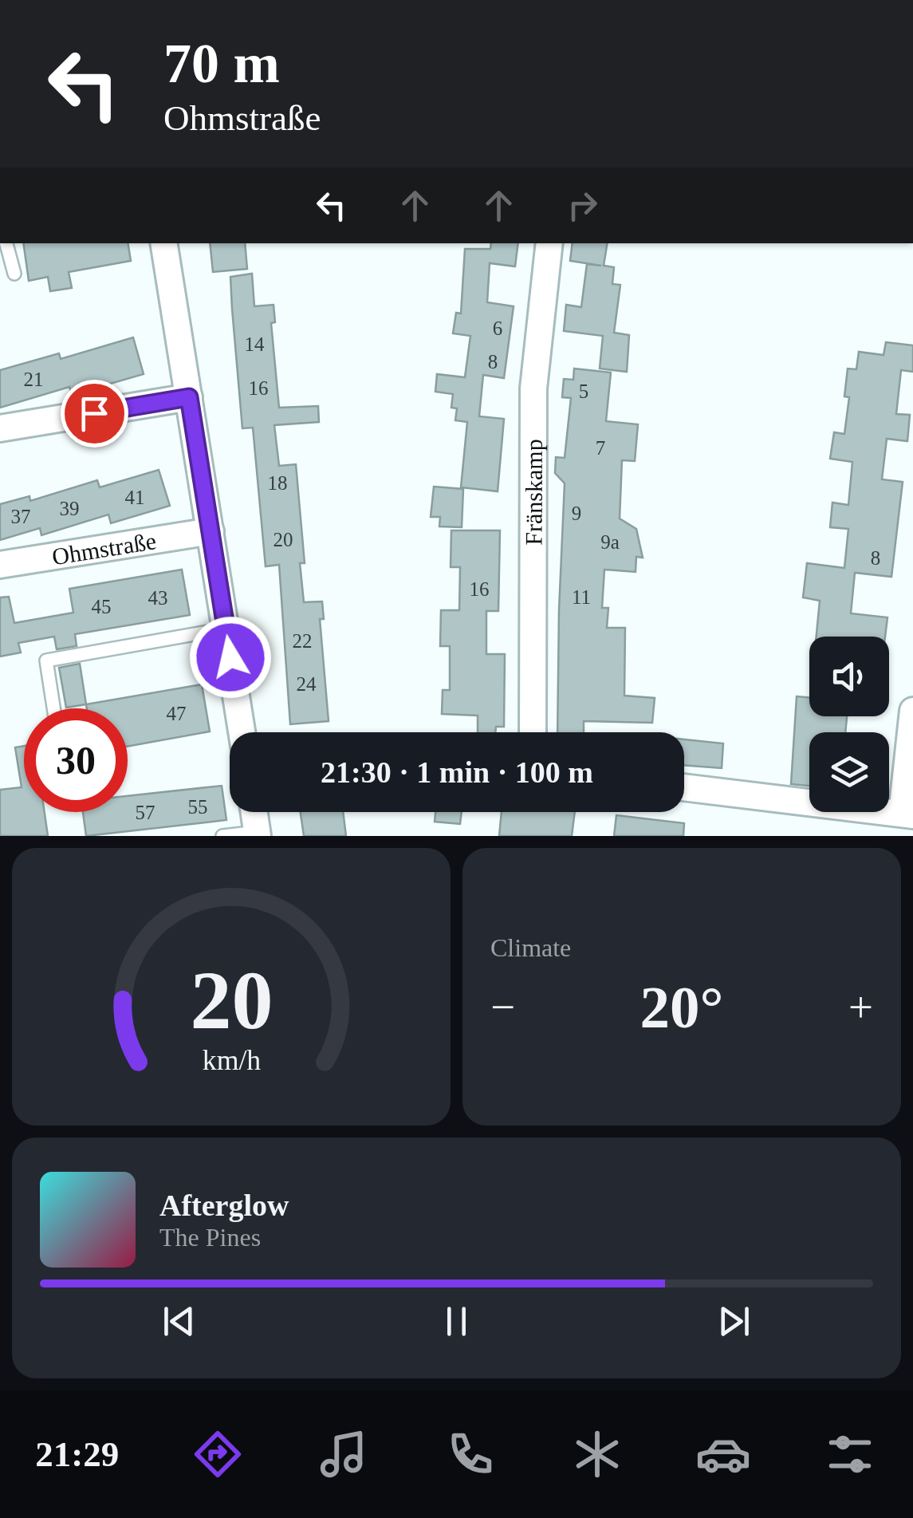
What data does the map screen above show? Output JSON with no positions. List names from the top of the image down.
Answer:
{
  "streets": {
    "street": ["Fränskamp", "Ohmstraße"]
  },
  "house_numbers": [
    "6",
    "14",
    "8",
    "21",
    "16",
    "5",
    "7",
    "18",
    "41",
    "39",
    "9",
    "37",
    "20",
    "9a",
    "8",
    "16",
    "11",
    "43",
    "45",
    "22",
    "24",
    "47",
    "55",
    "57"
  ],
  "page": {
    "turn": ["70 m", "Ohmstraße"],
    "limit": "30",
    "trip": "21:30 · 1 min · 100 m",
    "tile": "Climate",
    "heat": ["−", "20°", "+"],
    "song": ["Afterglow", "The Pines"],
    "tabs": "21:29",
    "gauge": ["20", "km/h"]
  }
}
